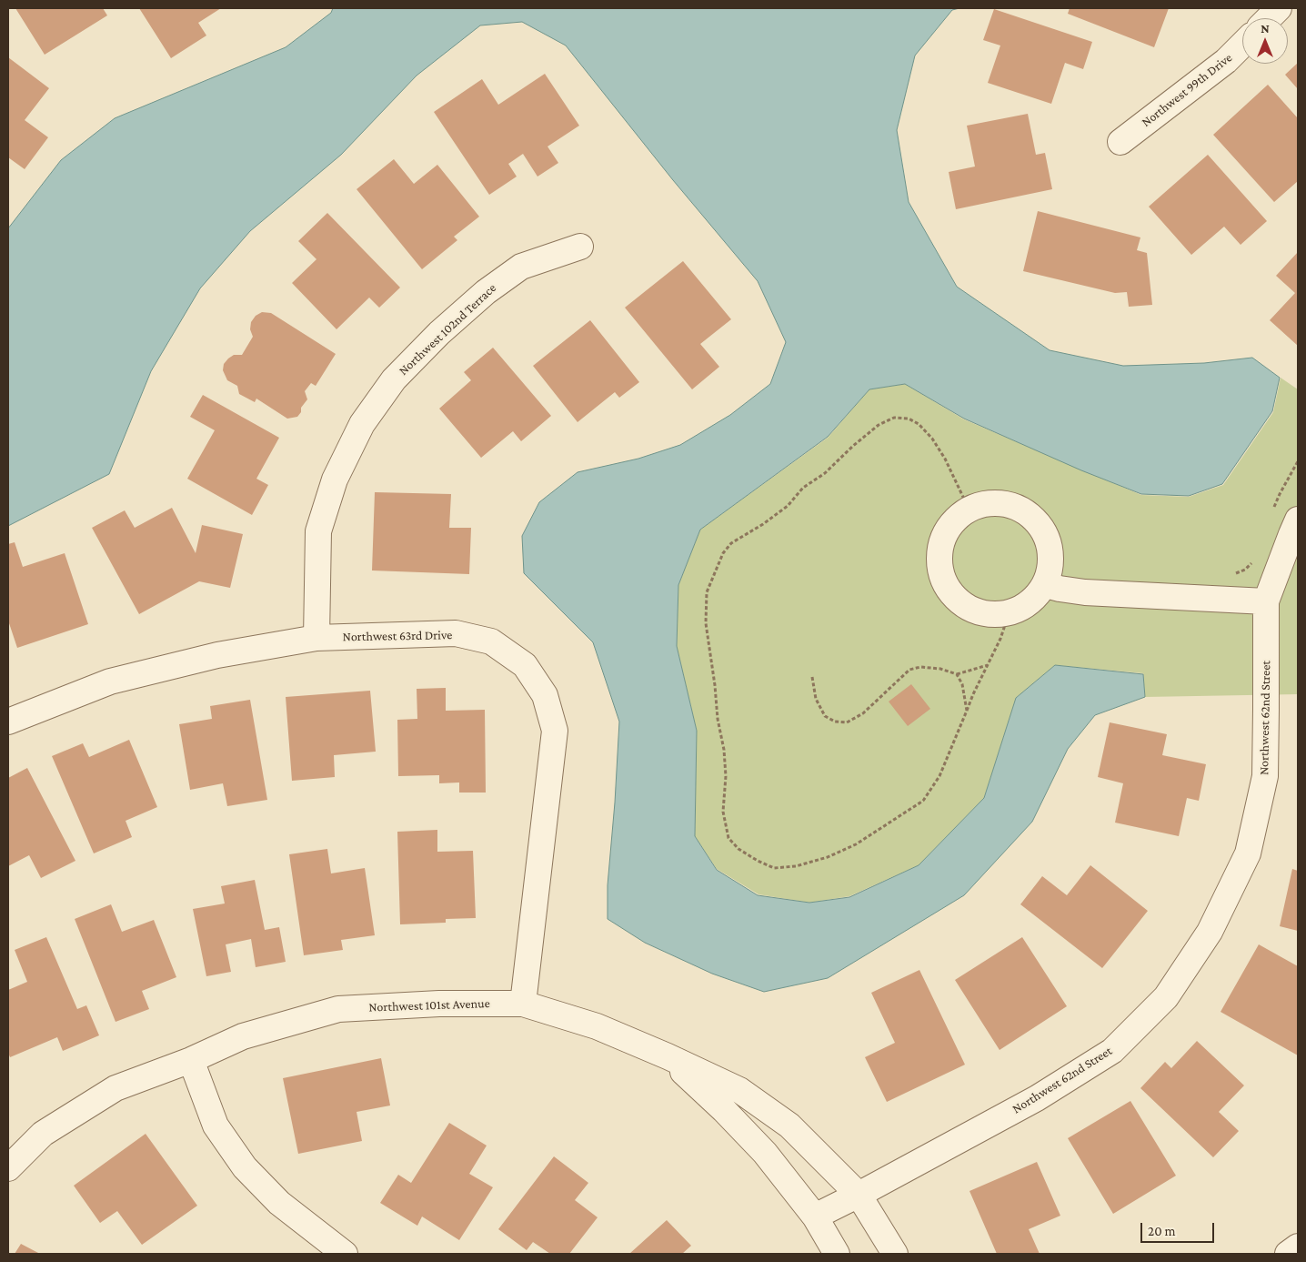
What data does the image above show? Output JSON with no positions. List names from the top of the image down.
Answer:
{
  "streets": {
    "street": [
      "Northwest 99th Drive",
      "Northwest 102nd Terrace",
      "Northwest 63rd Drive",
      "Northwest 62nd Street",
      "Northwest 101st Avenue"
    ]
  },
  "crossings": [
    ["Northwest 102nd Terrace", "Northwest 63rd Drive"],
    ["Northwest 63rd Drive", "Northwest 101st Avenue"],
    ["Northwest 62nd Street", "Northwest 101st Avenue"]
  ],
  "scale_bar": "20 m",
  "north": "top"
}
